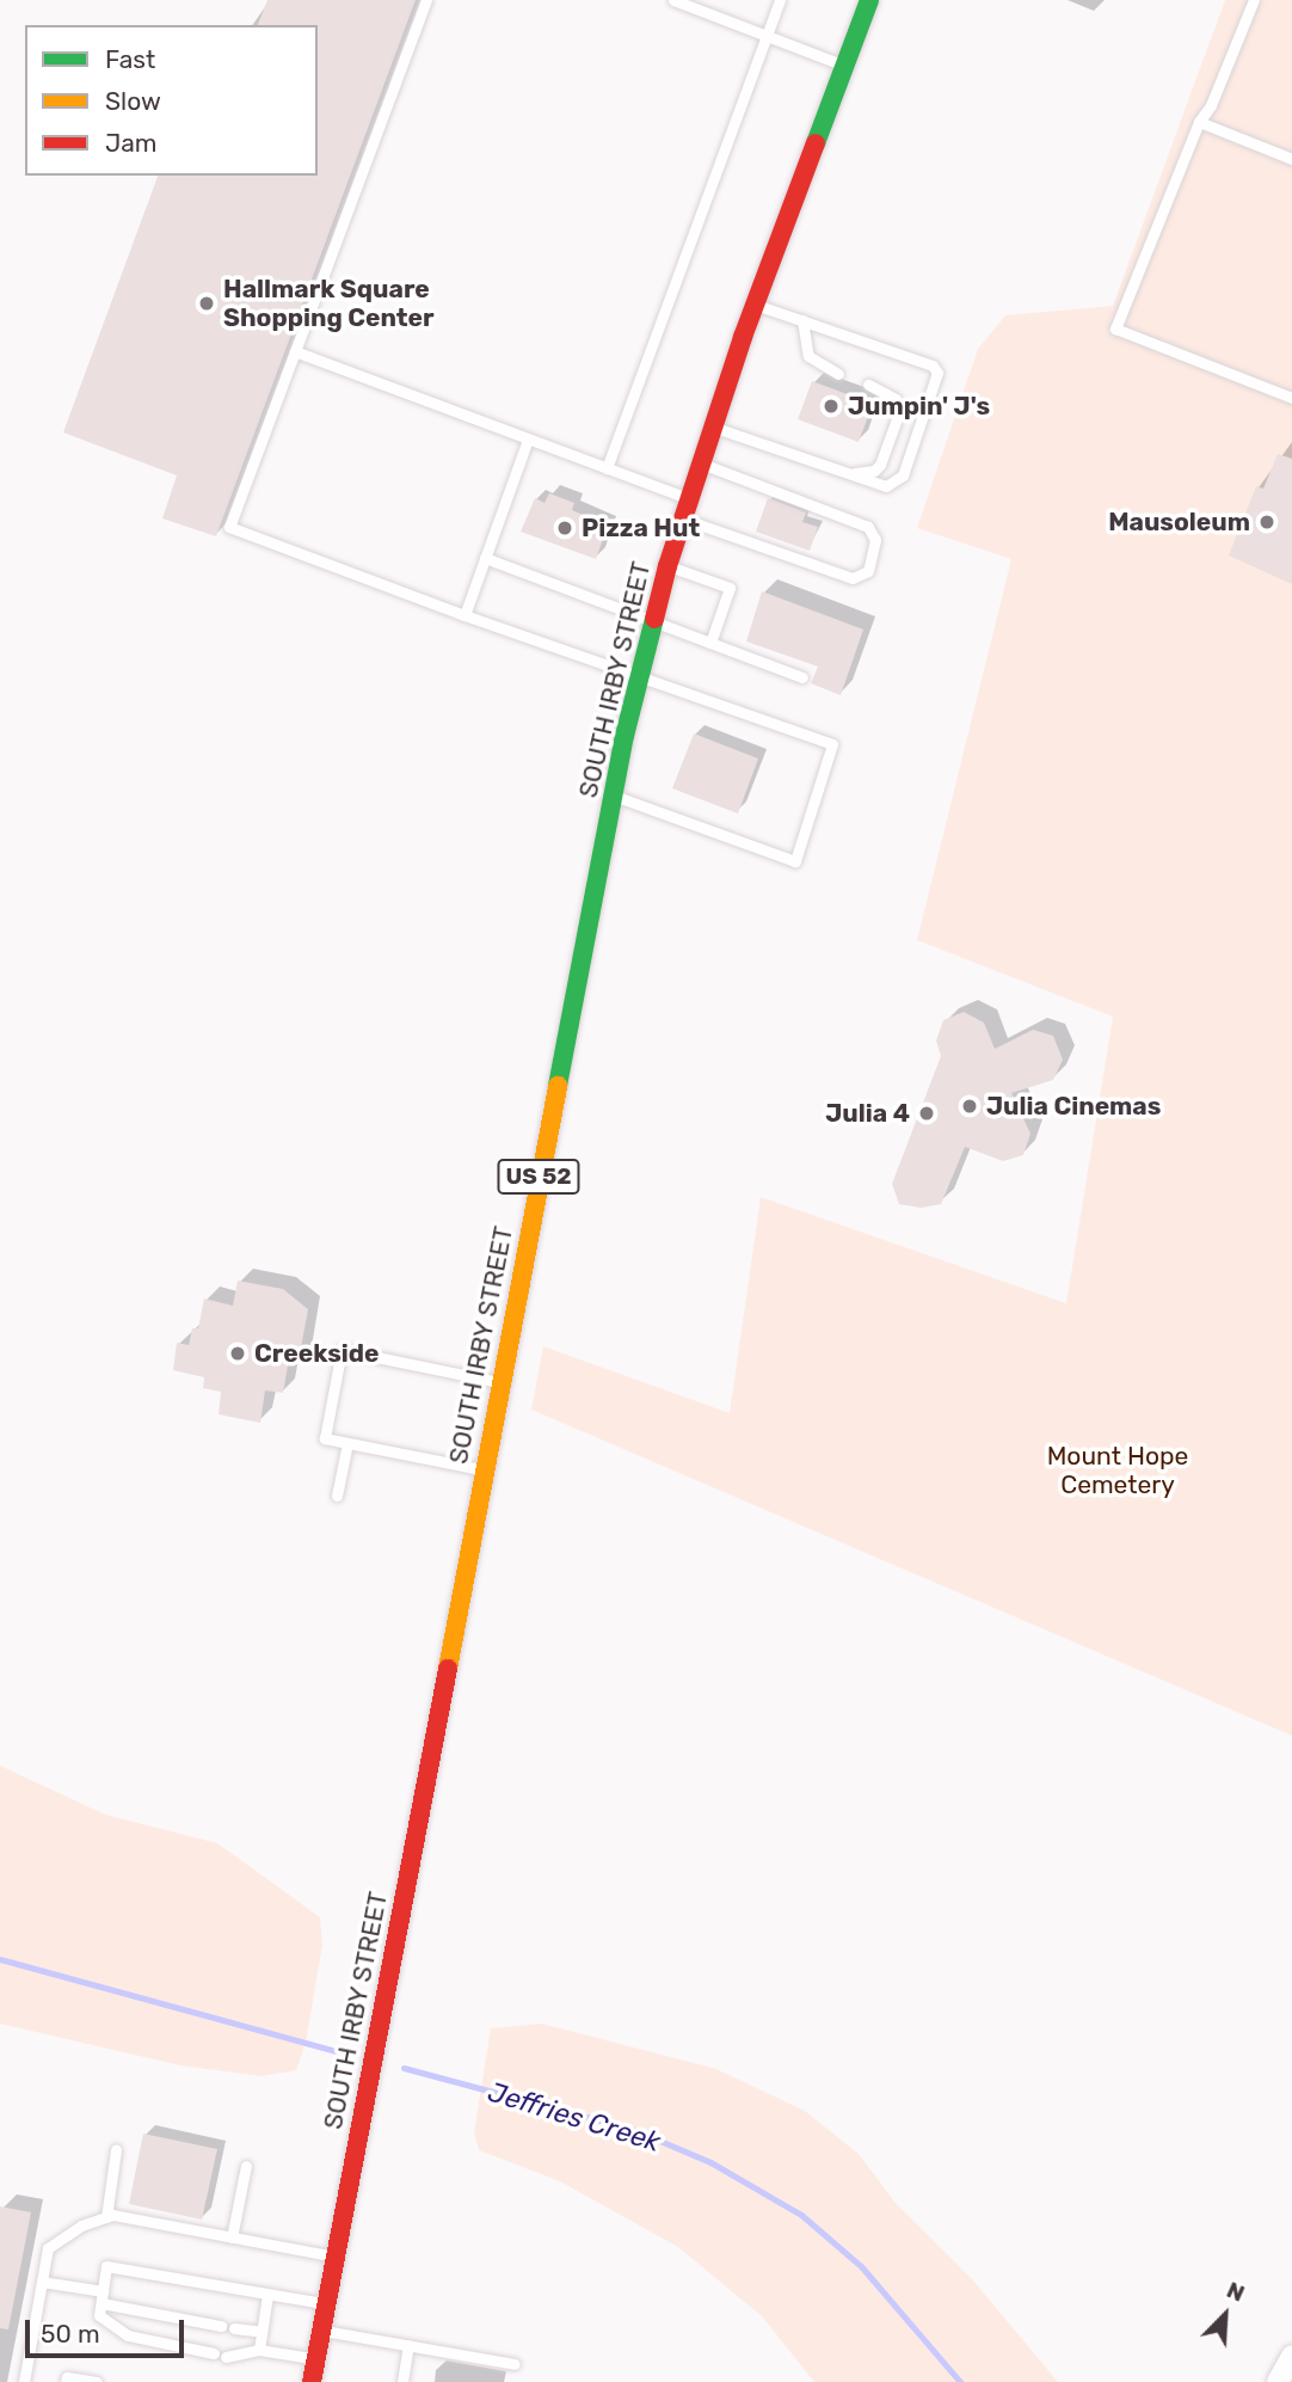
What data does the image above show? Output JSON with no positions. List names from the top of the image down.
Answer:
{
  "streets": {
    "main road": ["SOUTH IRBY STREET", "US 52"]
  },
  "water": ["Jeffries Creek"],
  "parks": ["Mount Hope Cemetery"],
  "places": [
    "Hallmark Square Shopping Center",
    "Jumpin' J's",
    "Mausoleum",
    "Pizza Hut",
    "Julia Cinemas",
    "Julia 4",
    "Creekside"
  ],
  "legend": ["Fast", "Slow", "Jam"],
  "scale_bar": "50 m",
  "north": "top right"
}
